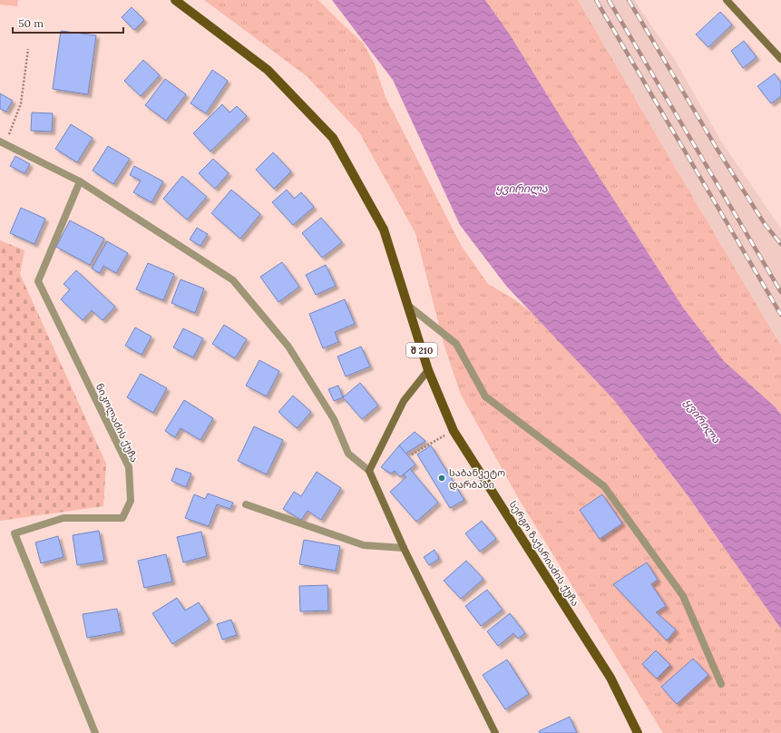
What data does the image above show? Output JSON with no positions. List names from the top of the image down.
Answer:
{
  "streets": {
    "main road": ["შ 210", "სერგო ზაქარიაძის ქუჩა"],
    "street": ["ნიკოლაძის ქუჩა"]
  },
  "water": ["ყვირილა"],
  "places": ["საბანკეტო დარბაზი"],
  "scale_bar": "50 m"
}
